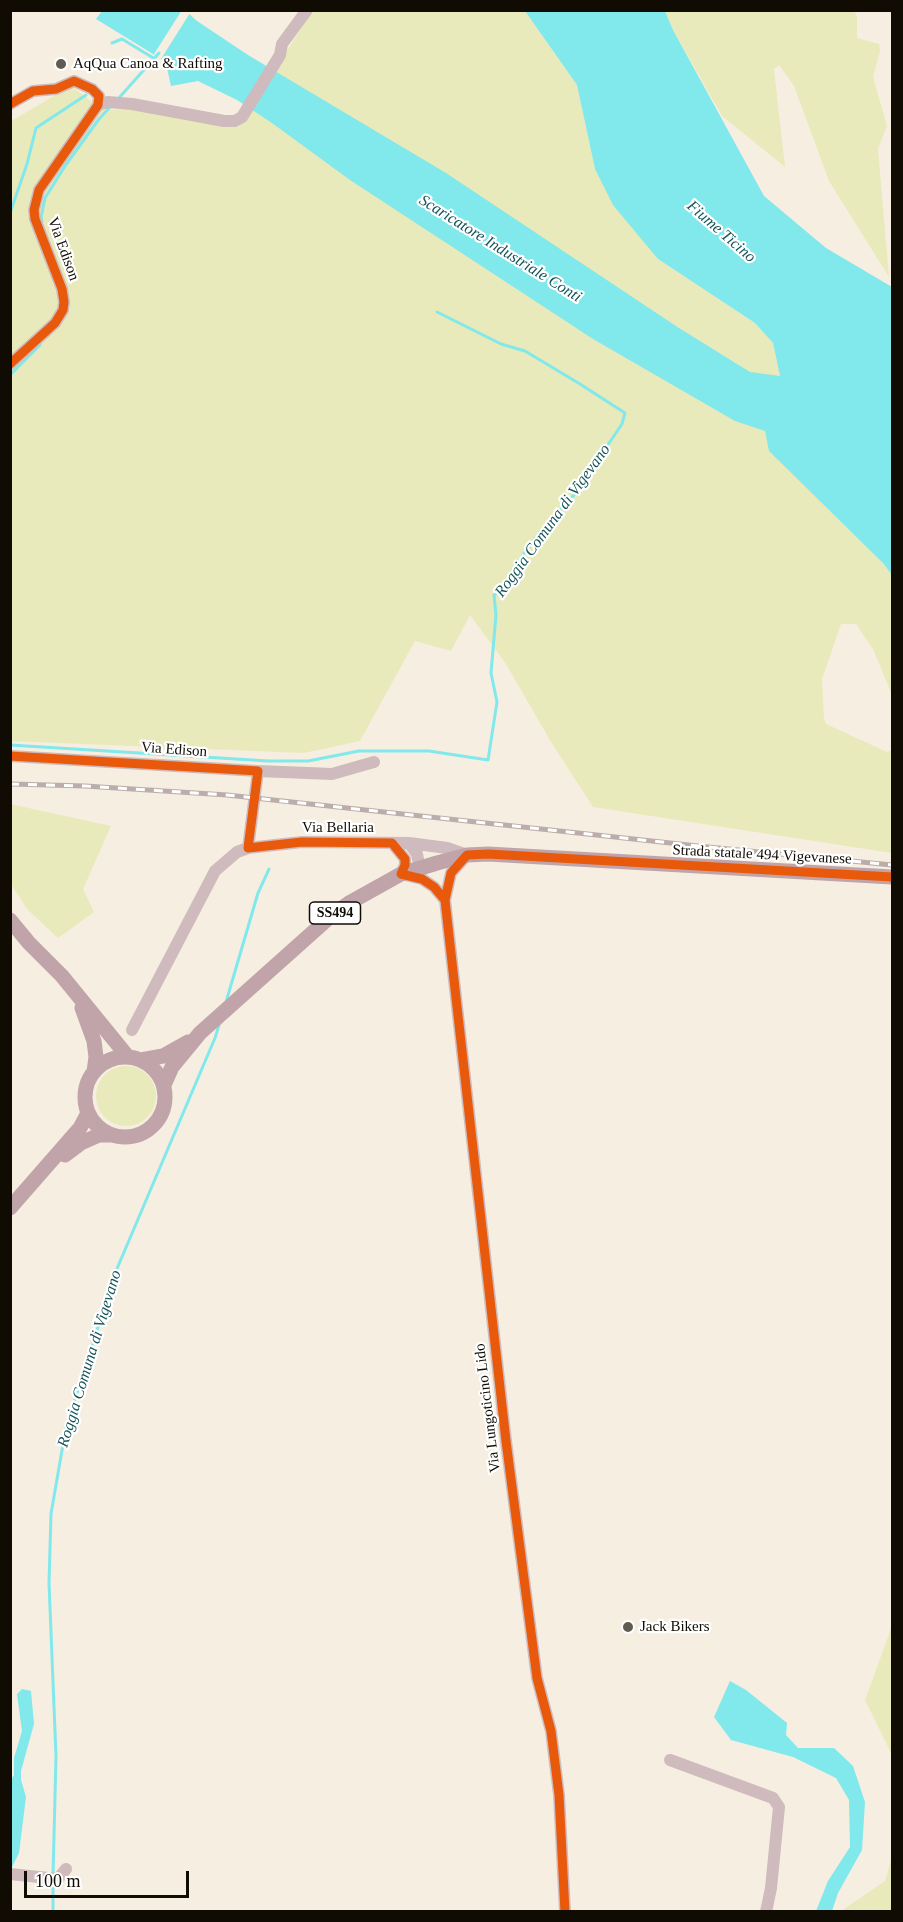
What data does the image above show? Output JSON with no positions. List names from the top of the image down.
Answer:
{
  "streets": {
    "main road": ["Strada statale 494 Vigevanese", "SS494"],
    "street": ["Via Edison", "Via Bellaria", "Via Lungoticino Lido"]
  },
  "crossings": [
    ["Via Bellaria", "SS494"],
    ["Strada statale 494 Vigevanese", "SS494"]
  ],
  "water": ["Fiume Ticino", "Scaricatore Industriale Conti", "Roggia Comuna di Vigevano"],
  "places": ["AqQua Canoa & Rafting", "Jack Bikers"],
  "scale_bar": "100 m"
}
